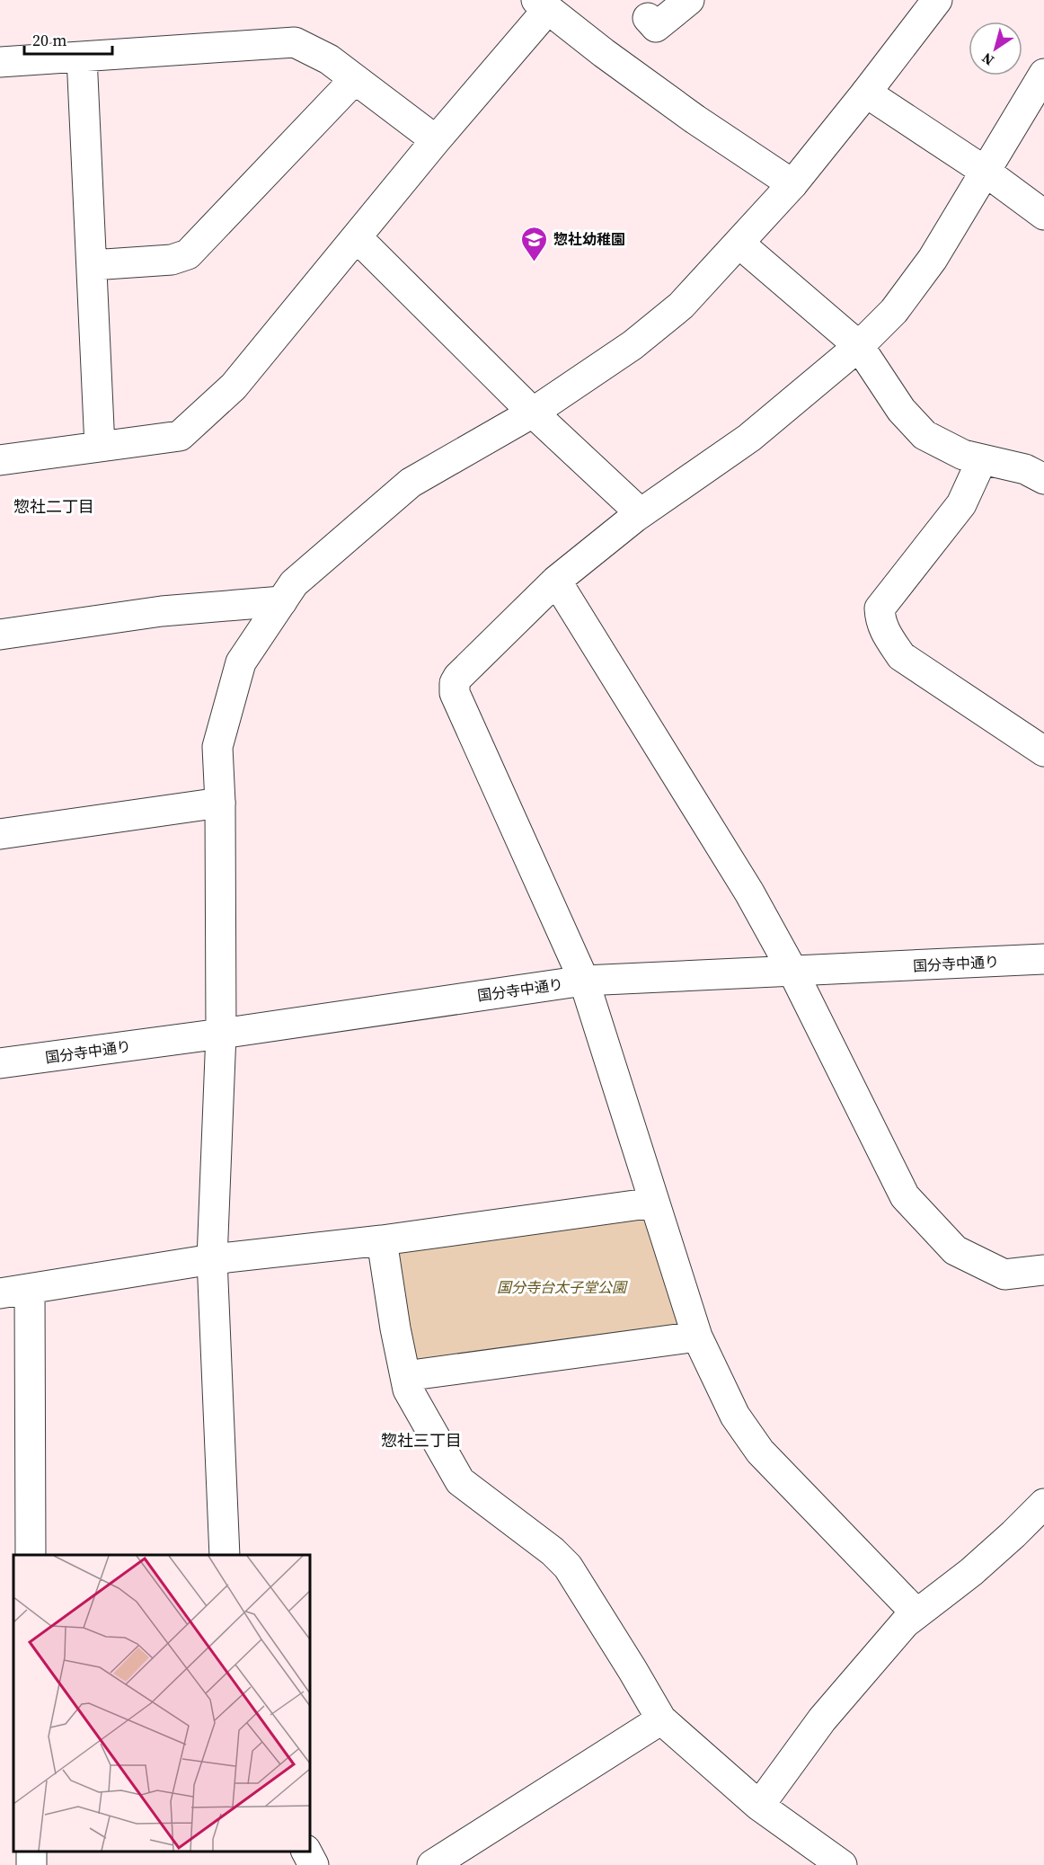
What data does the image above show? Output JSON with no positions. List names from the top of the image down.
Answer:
{
  "streets": {
    "street": ["国分寺中通り"]
  },
  "districts": ["惣社二丁目", "惣社三丁目"],
  "parks": ["国分寺台太子堂公園"],
  "places": {
    "school or university": ["惣社幼稚園"]
  },
  "scale_bar": "20 m",
  "north": "bottom left"
}
